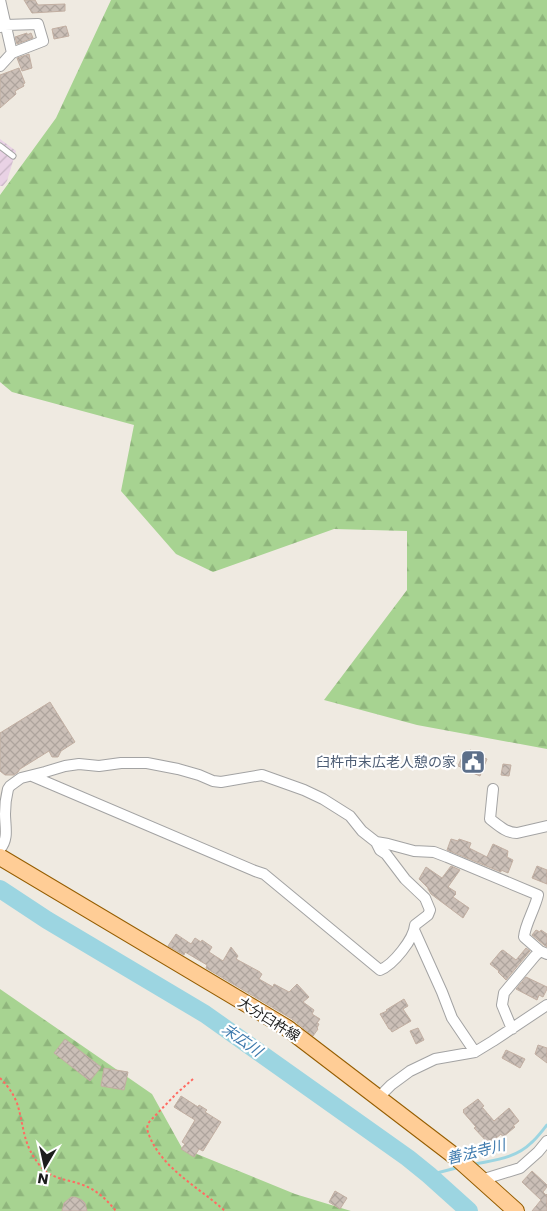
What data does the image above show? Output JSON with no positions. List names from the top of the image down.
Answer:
{
  "streets": {
    "main road": ["大分臼杵線"]
  },
  "water": ["末広川", "善法寺川"],
  "places": {
    "public building": ["臼杵市末広老人憩の家"]
  },
  "north": "bottom"
}
